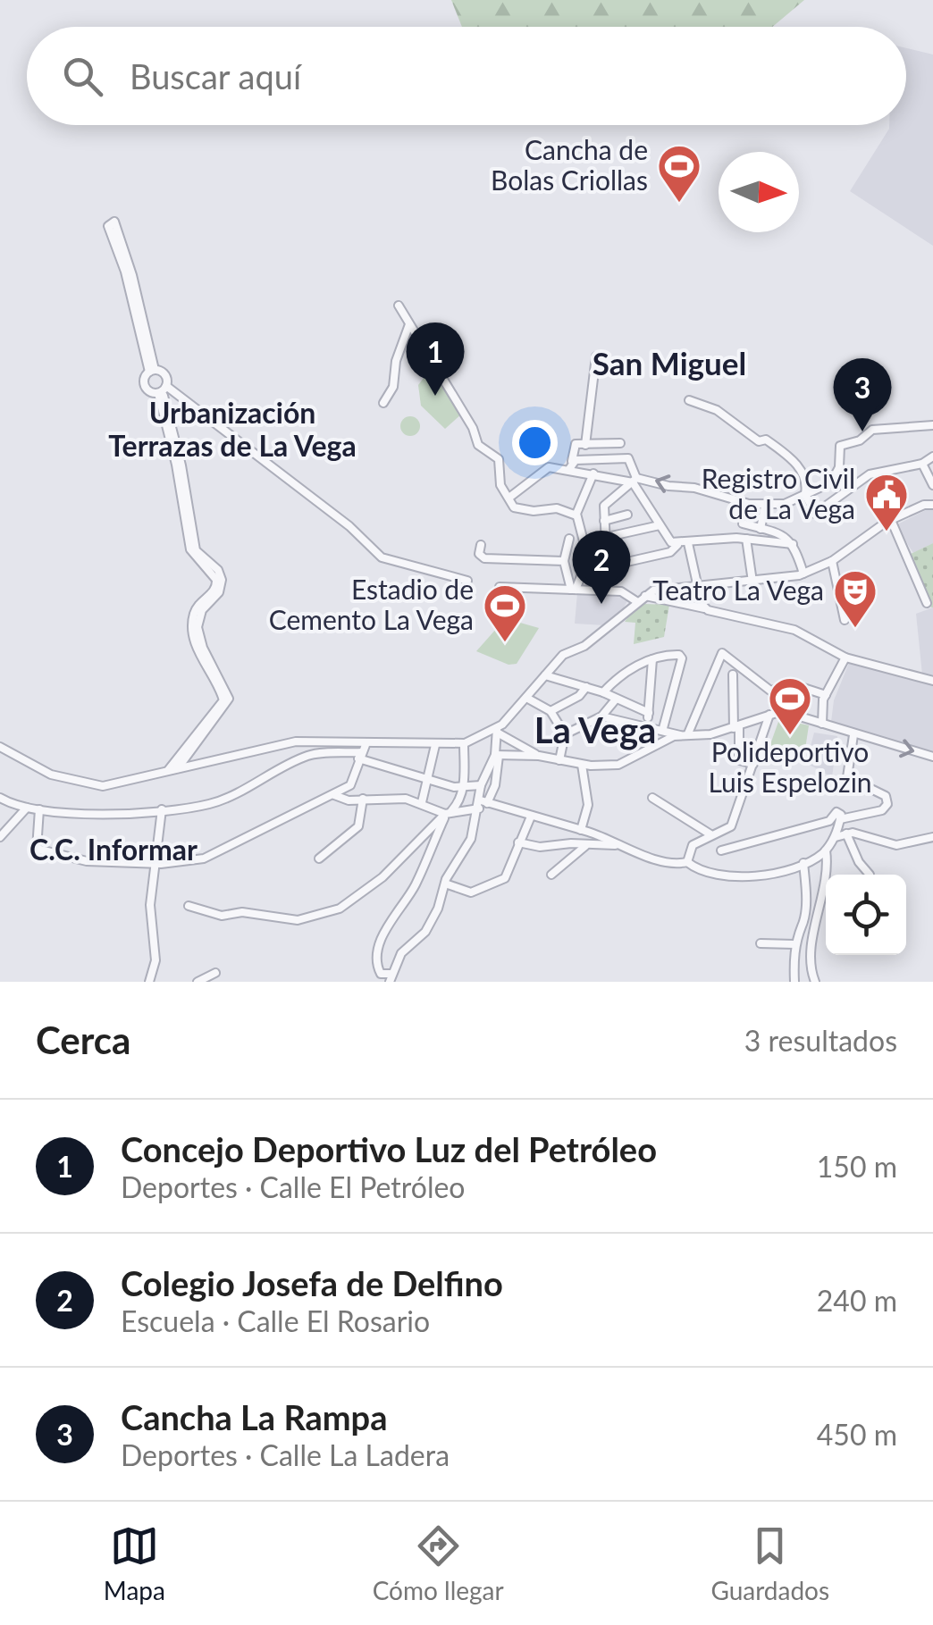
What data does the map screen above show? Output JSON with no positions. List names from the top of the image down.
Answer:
{
  "districts": [
    "San Miguel",
    "Urbanización Terrazas de La Vega",
    "La Vega",
    "C.C. Informar"
  ],
  "places": {
    "sports": ["Cancha de Bolas Criollas", "Estadio de Cemento La Vega", "Polideportivo Luis Espelozin"],
    "public building": ["Registro Civil de La Vega"],
    "theatre": ["Teatro La Vega"]
  },
  "north": "right",
  "page": {
    "search": "Buscar aquí",
    "pins": ["1", "3", "2"],
    "heading": ["Cerca", "3 resultados"],
    "list": [
      {
        "mark": "1",
        "name": "Concejo Deportivo Luz del Petróleo",
        "note": "Deportes · Calle El Petróleo",
        "value": "150 m"
      },
      {
        "mark": "2",
        "name": "Colegio Josefa de Delfino",
        "note": "Escuela · Calle El Rosario",
        "value": "240 m"
      },
      {
        "mark": "3",
        "name": "Cancha La Rampa",
        "note": "Deportes · Calle La Ladera",
        "value": "450 m"
      }
    ],
    "nav": ["Mapa", "Cómo llegar", "Guardados"]
  }
}
